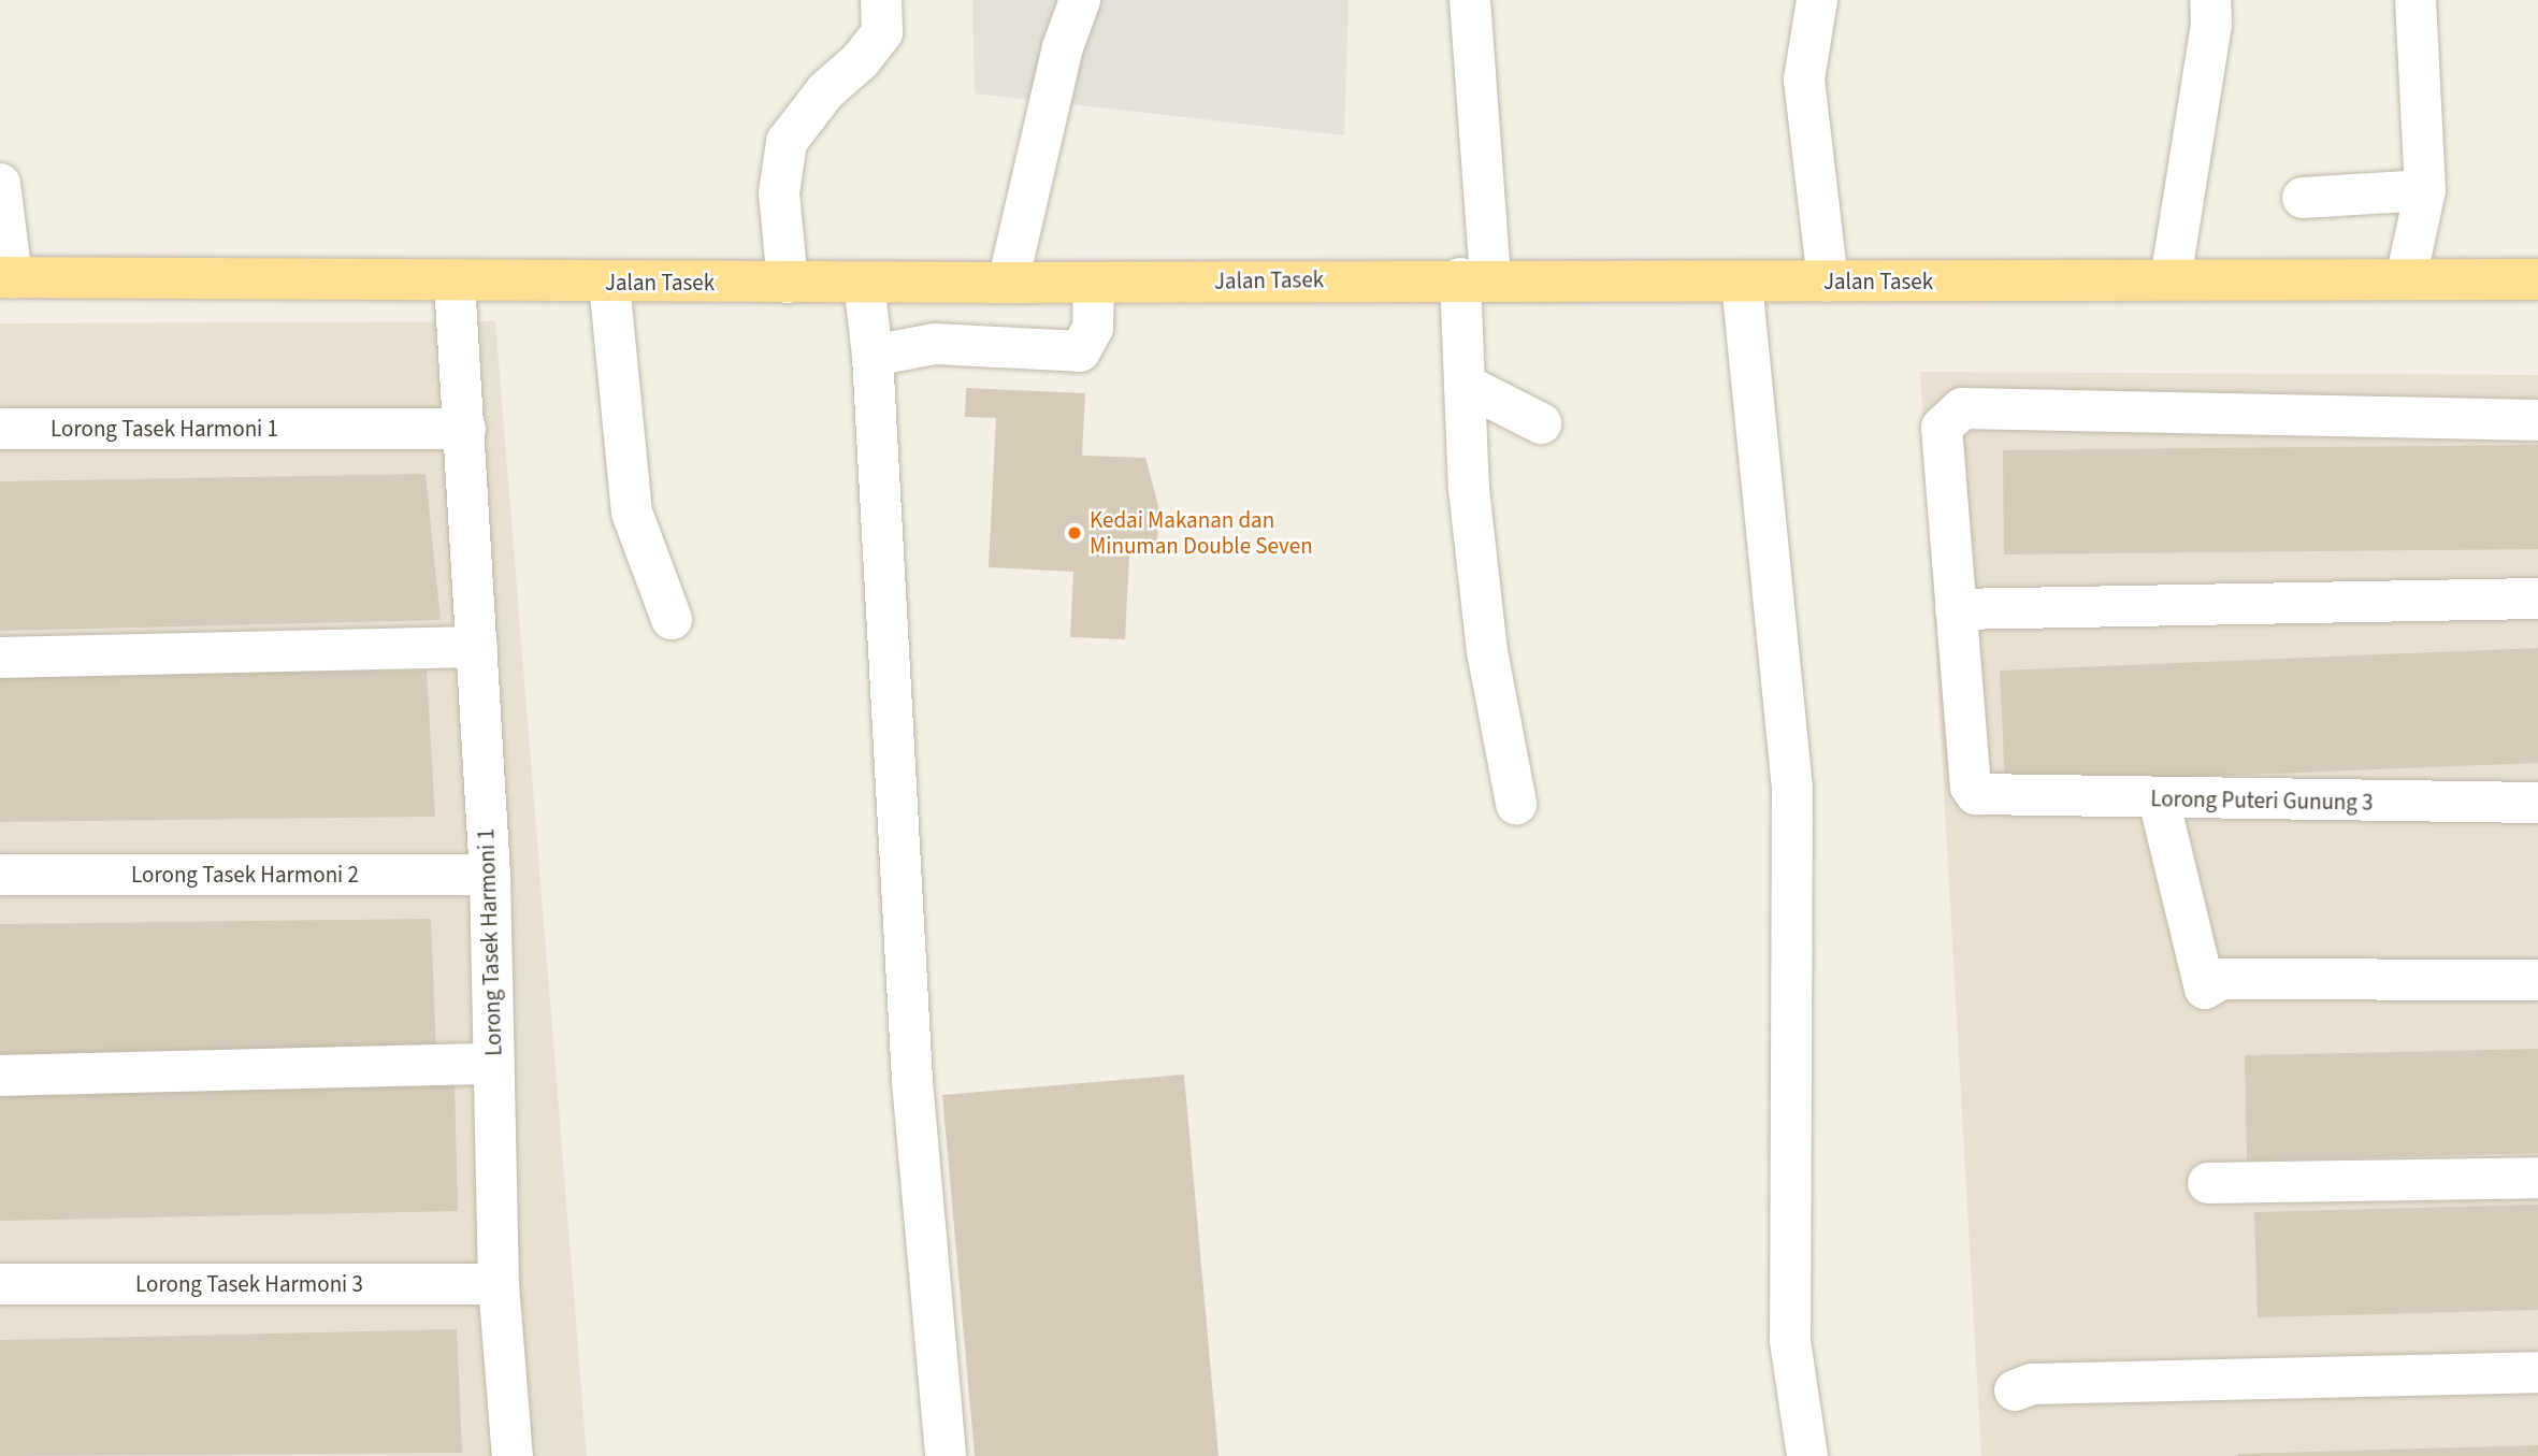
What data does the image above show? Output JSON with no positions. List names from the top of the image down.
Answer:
{
  "streets": {
    "main road": ["Jalan Tasek"],
    "street": [
      "Lorong Tasek Harmoni 1",
      "Lorong Puteri Gunung 3",
      "Lorong Tasek Harmoni 2",
      "Lorong Tasek Harmoni 3"
    ]
  },
  "crossings": [
    ["Jalan Tasek", "Lorong Tasek Harmoni 1"],
    ["Lorong Tasek Harmoni 1", "Lorong Tasek Harmoni 2"],
    ["Lorong Tasek Harmoni 1", "Lorong Tasek Harmoni 3"]
  ],
  "places": ["Kedai Makanan dan Minuman Double Seven"]
}
